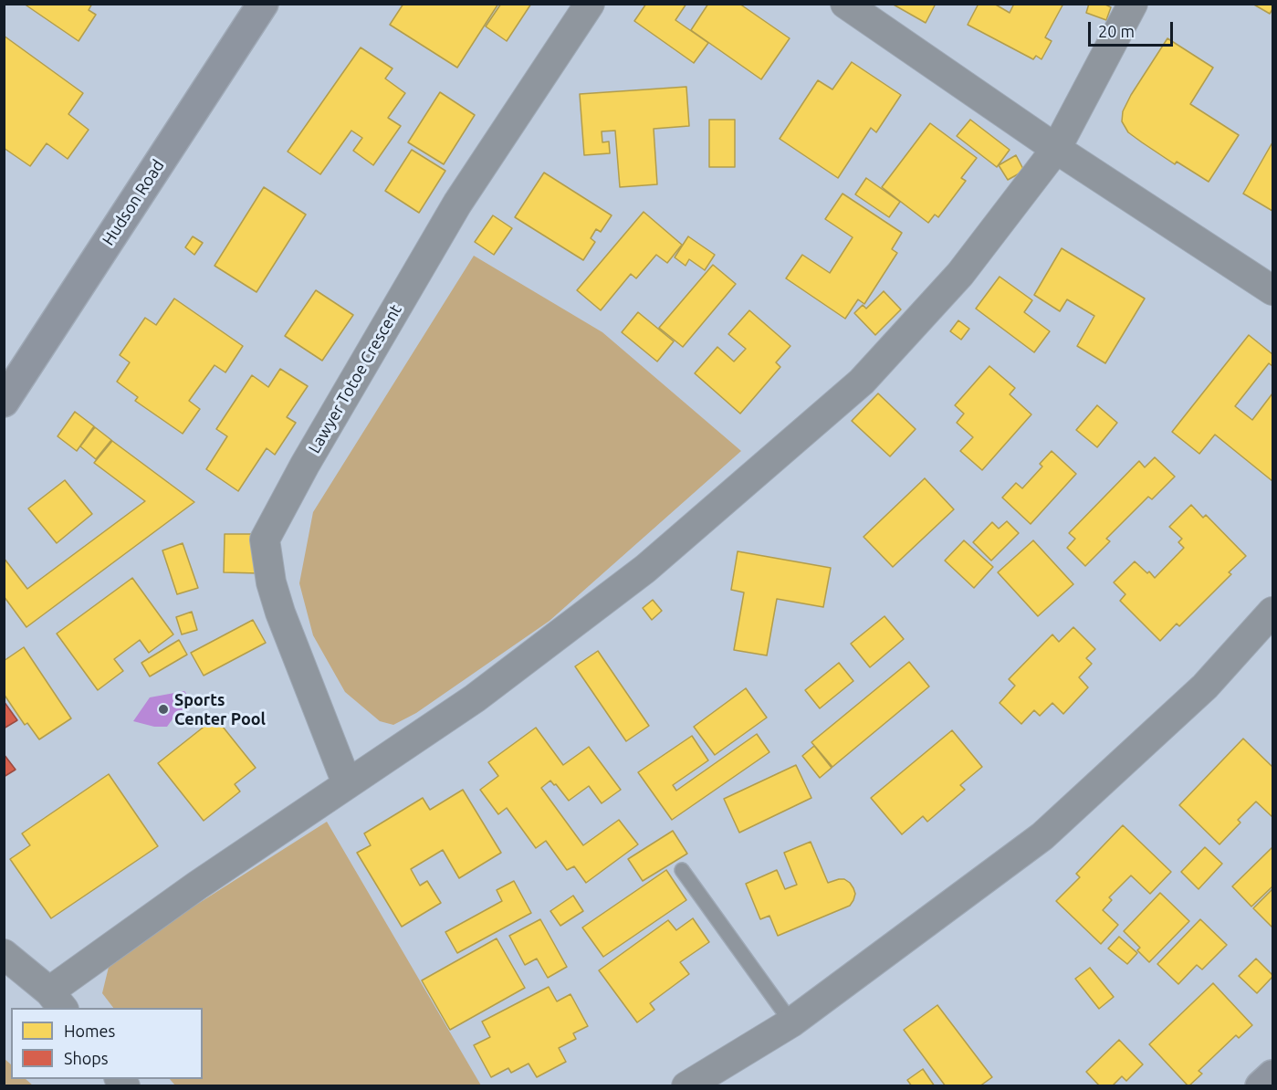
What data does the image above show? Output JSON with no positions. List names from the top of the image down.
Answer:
{
  "streets": {
    "street": ["Hudson Road", "Lawyer Totoe Crescent"]
  },
  "places": ["Sports Center Pool"],
  "legend": ["Homes", "Shops"],
  "scale_bar": "20 m"
}
